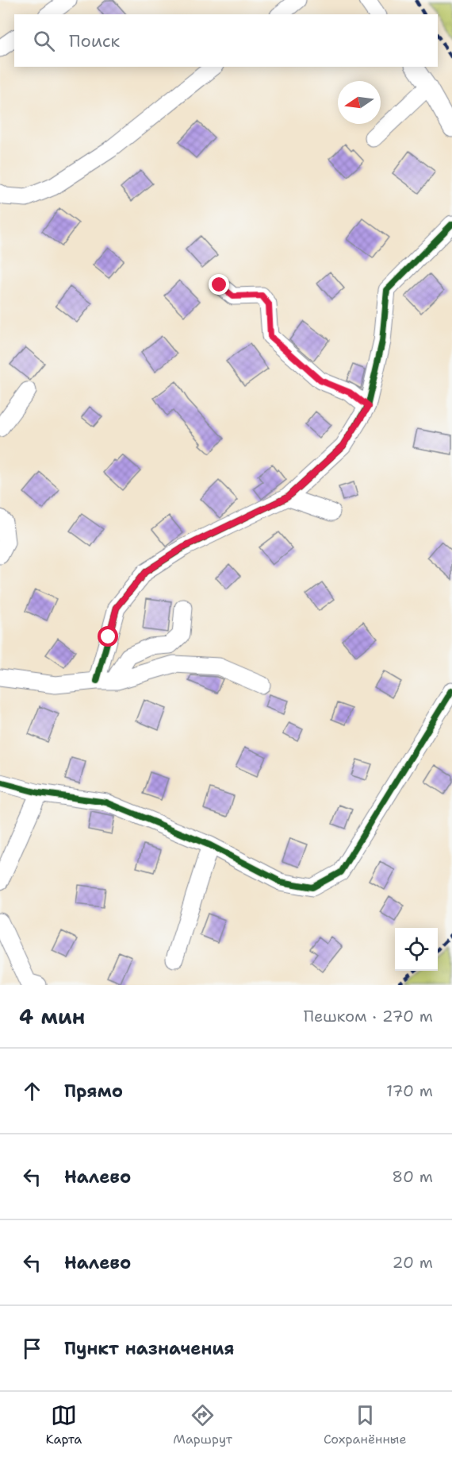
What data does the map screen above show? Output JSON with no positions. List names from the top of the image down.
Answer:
{
  "north": "left",
  "page": {
    "search": "Поиск",
    "heading": ["4 мин", "Пешком · 270 m"],
    "list": [
      ["Прямо", "170 m"],
      ["Налево", "80 m"],
      ["Налево", "20 m"],
      "Пункт назначения"
    ],
    "nav": ["Карта", "Маршрут", "Сохранённые"]
  }
}
